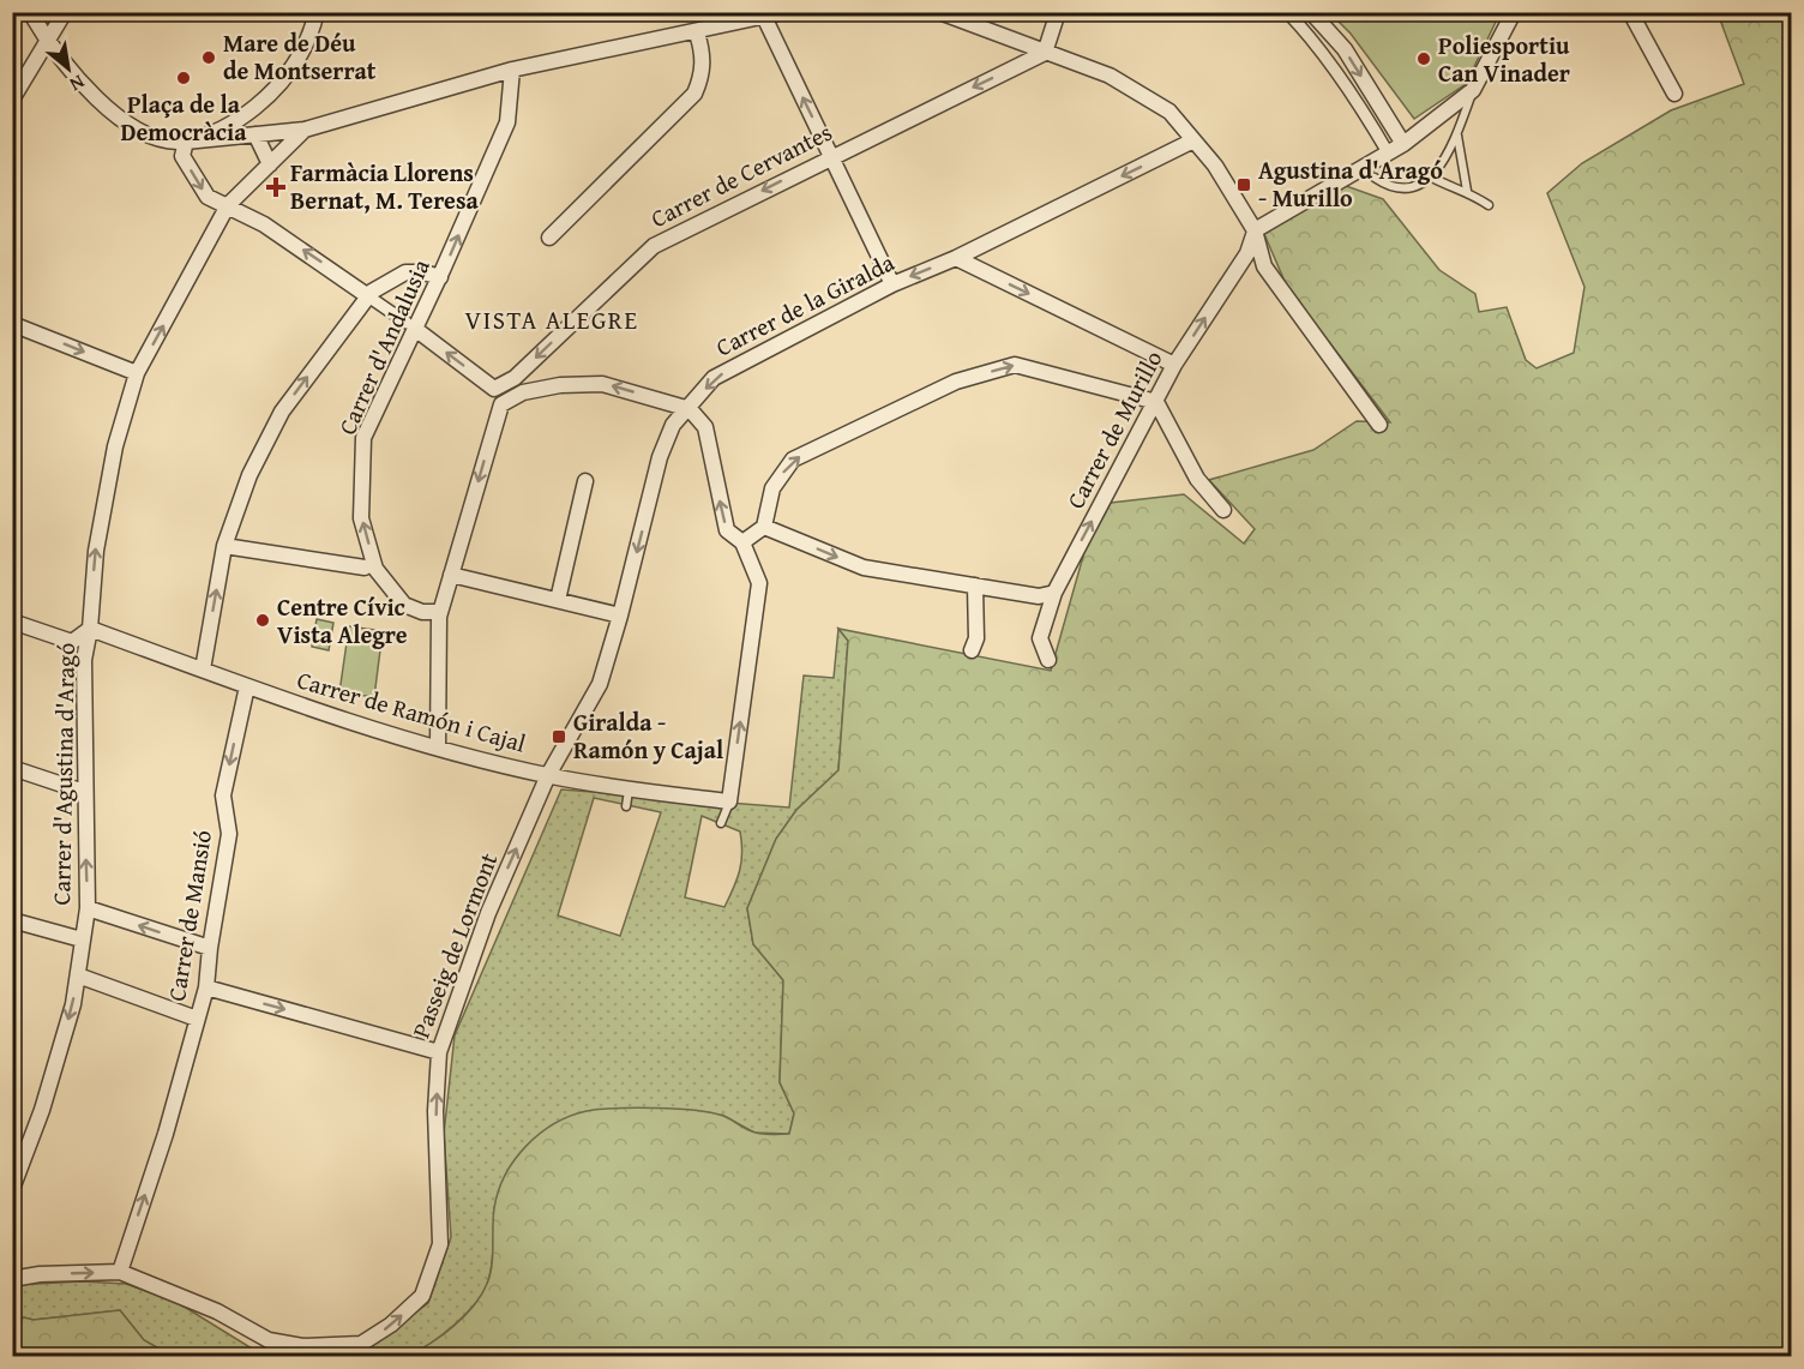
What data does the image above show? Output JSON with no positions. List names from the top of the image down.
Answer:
{
  "streets": {
    "street": [
      "Carrer de Cervantes",
      "Carrer de la Giralda",
      "Carrer d'Andalusia",
      "Carrer de Murillo",
      "Carrer de Ramón i Cajal",
      "Carrer d'Agustina d'Aragó",
      "Carrer de Mansió",
      "Passeig de Lormont"
    ]
  },
  "crossings": [
    ["Carrer de Cervantes", "Carrer d'Andalusia"],
    ["Carrer de la Giralda", "Carrer de Ramón i Cajal"],
    ["Carrer de la Giralda", "Passeig de Lormont"],
    ["Carrer d'Andalusia", "Carrer d'Agustina d'Aragó"],
    ["Carrer de Ramón i Cajal", "Carrer d'Agustina d'Aragó"],
    ["Carrer de Ramón i Cajal", "Carrer de Mansió"],
    ["Carrer de Ramón i Cajal", "Passeig de Lormont"],
    ["Carrer de Mansió", "Passeig de Lormont"]
  ],
  "one_way": [
    "Carrer de Cervantes",
    "Carrer de la Giralda",
    "Carrer d'Andalusia",
    "Carrer de Murillo"
  ],
  "districts": ["VISTA ALEGRE"],
  "places": {
    "other": [
      "Mare de Déu de Montserrat",
      "Poliesportiu Can Vinader",
      "Plaça de la Democràcia",
      "Centre Cívic Vista Alegre"
    ],
    "transit": ["Agustina d'Aragó - Murillo", "Giralda - Ramón y Cajal"],
    "health": ["Farmàcia Llorens Bernat, M. Teresa"]
  },
  "north": "bottom right"
}
